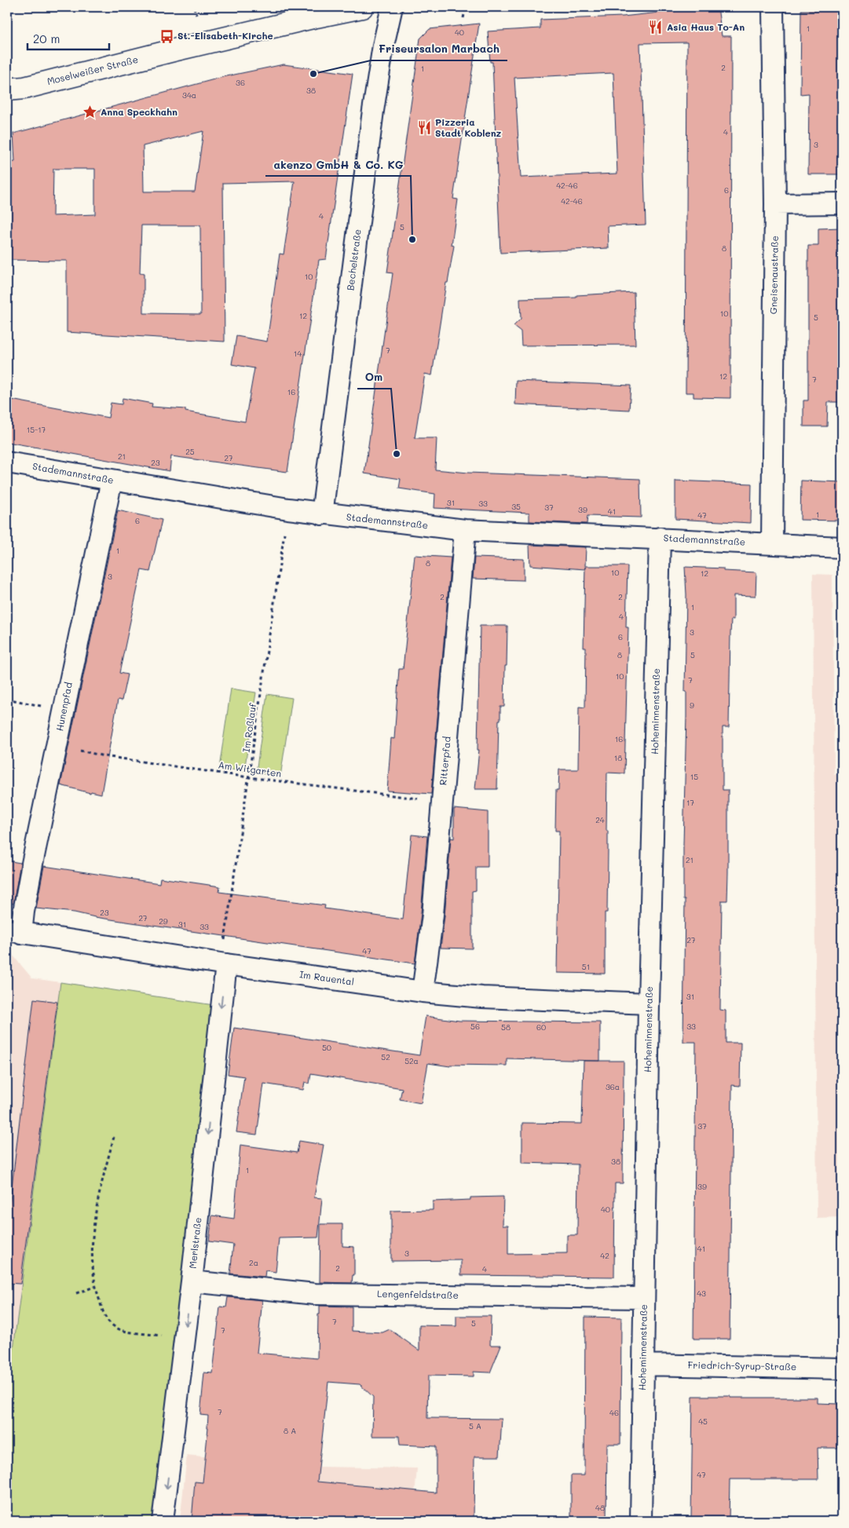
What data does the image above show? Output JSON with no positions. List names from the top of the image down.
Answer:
{
  "streets": {
    "street": [
      "Moselweißer Straße",
      "Bechelstraße",
      "Gneisenaustraße",
      "Stademannstraße",
      "Hunenpfad",
      "Hoheminnenstraße",
      "Ritterpfad",
      "Im Rauental",
      "Merlstraße",
      "Lengenfeldstraße",
      "Friedrich-Syrup-Straße"
    ],
    "path": ["Im Roßlauf", "Am Witgarten"]
  },
  "crossings": [
    ["Bechelstraße", "Stademannstraße"],
    ["Gneisenaustraße", "Stademannstraße"],
    ["Stademannstraße", "Hunenpfad"],
    ["Stademannstraße", "Hoheminnenstraße"],
    ["Stademannstraße", "Im Roßlauf"],
    ["Stademannstraße", "Ritterpfad"],
    ["Hunenpfad", "Am Witgarten"],
    ["Hunenpfad", "Im Rauental"],
    ["Hoheminnenstraße", "Im Rauental"],
    ["Hoheminnenstraße", "Lengenfeldstraße"],
    ["Hoheminnenstraße", "Friedrich-Syrup-Straße"],
    ["Im Roßlauf", "Am Witgarten"],
    ["Ritterpfad", "Am Witgarten"],
    ["Ritterpfad", "Im Rauental"],
    ["Im Rauental", "Merlstraße"],
    ["Merlstraße", "Lengenfeldstraße"]
  ],
  "one_way": ["Merlstraße"],
  "places": {
    "restaurant": ["Asia Haus To-An", "Pizzeria Stadt Koblenz"],
    "bus stop": ["St.-Elisabeth-Kirche"],
    "other": ["Friseursalon Marbach", "akenzo GmbH & Co. KG", "Om"],
    "place": ["Anna Speckhahn"]
  },
  "house_numbers": [
    "1",
    "40",
    "2",
    "1",
    "36",
    "38",
    "34a",
    "4",
    "3",
    "42-46",
    "6",
    "42-46",
    "4",
    "5",
    "8",
    "10",
    "10",
    "12",
    "5",
    "7",
    "14",
    "12",
    "7",
    "16",
    "15-17",
    "25",
    "21",
    "27",
    "23",
    "31",
    "33",
    "35",
    "37",
    "39",
    "41",
    "1",
    "47",
    "6",
    "1",
    "8",
    "10",
    "12",
    "3",
    "2",
    "2",
    "1",
    "4",
    "3",
    "6",
    "8",
    "5",
    "10",
    "7",
    "9",
    "16",
    "18",
    "15",
    "17",
    "24",
    "21",
    "23",
    "27",
    "29",
    "31",
    "33",
    "27",
    "47",
    "51",
    "31",
    "56",
    "33",
    "58",
    "60",
    "50",
    "52",
    "52a",
    "36a",
    "37",
    "38",
    "1",
    "39",
    "40",
    "41",
    "3",
    "42",
    "2a",
    "2",
    "4",
    "43",
    "7",
    "5",
    "7",
    "7",
    "46",
    "45",
    "5 A",
    "8 A",
    "47",
    "48"
  ],
  "scale_bar": "20 m"
}
